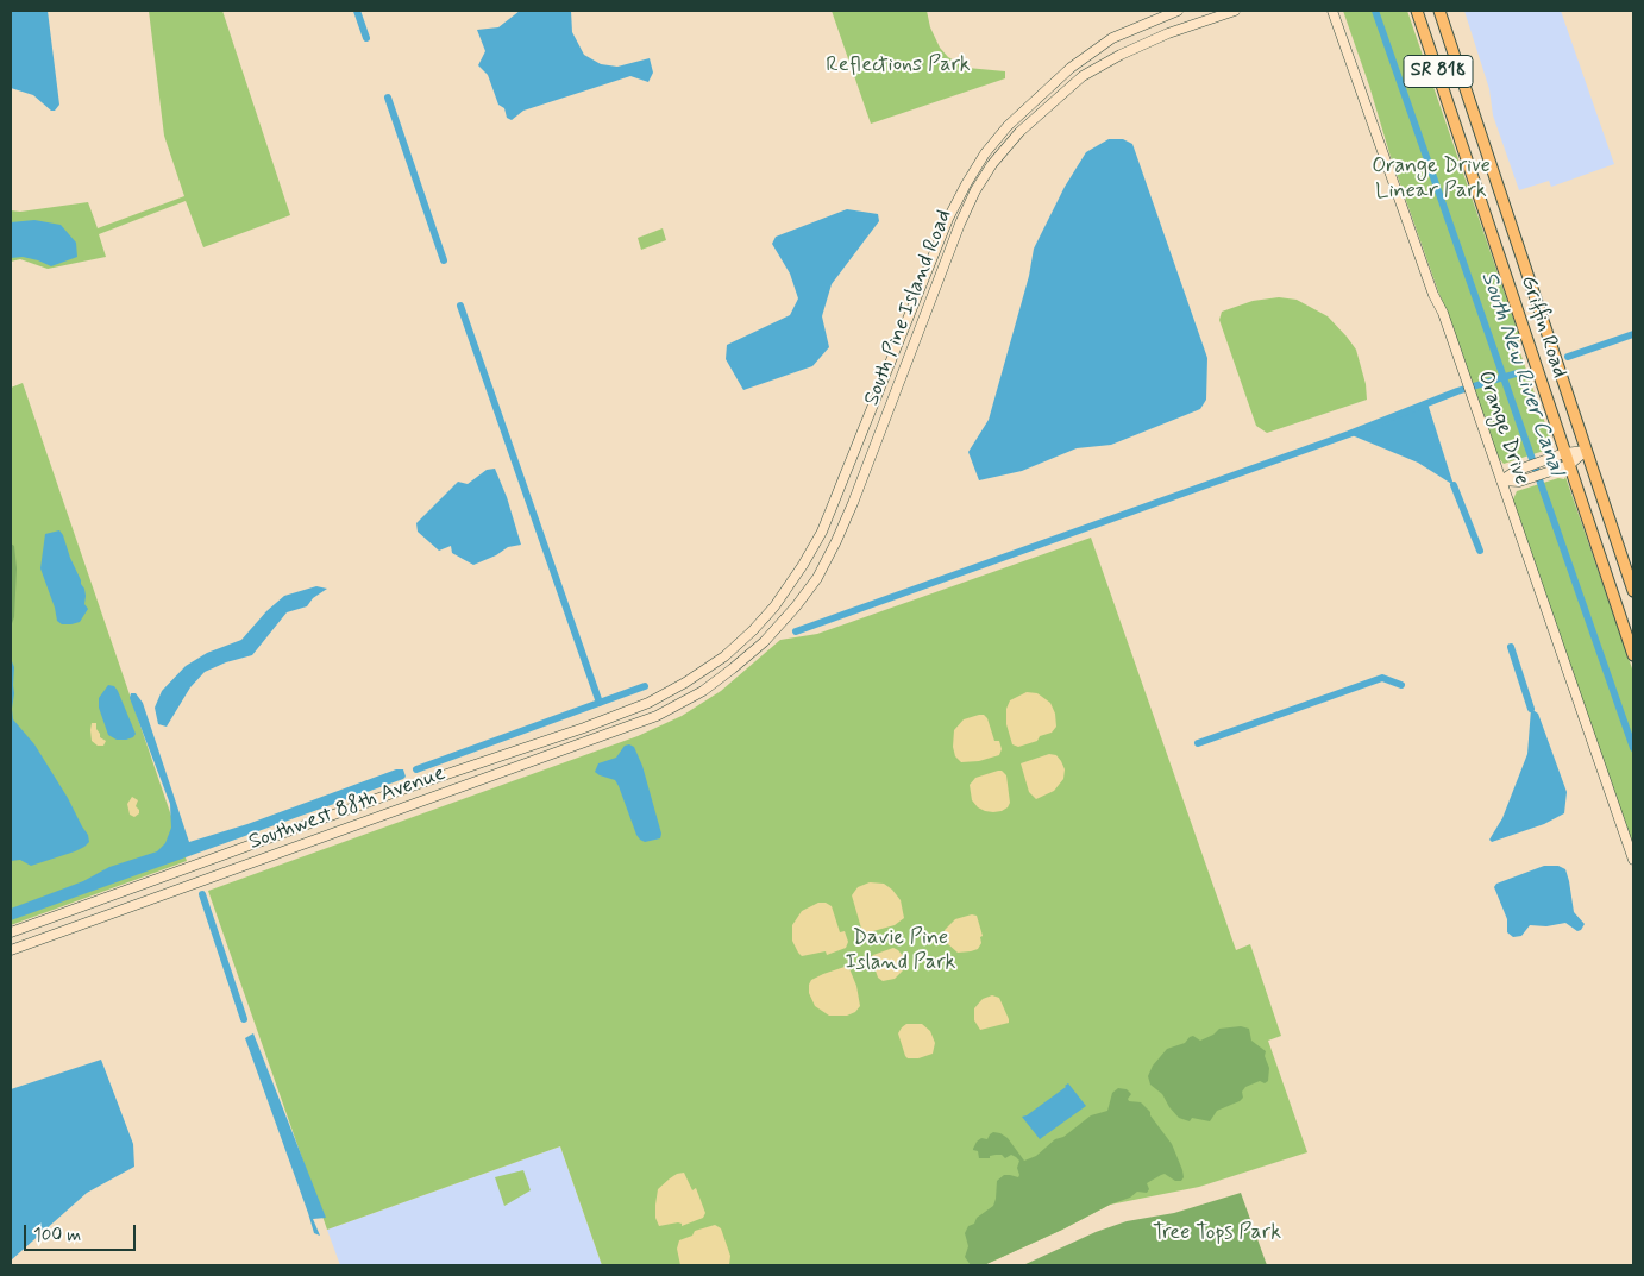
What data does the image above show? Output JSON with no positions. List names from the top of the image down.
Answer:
{
  "streets": {
    "main road": [
      "SR 818",
      "South Pine Island Road",
      "Griffin Road",
      "Orange Drive",
      "Southwest 88th Avenue"
    ]
  },
  "crossings": [
    ["South Pine Island Road", "Southwest 88th Avenue"]
  ],
  "water": ["South New River Canal"],
  "parks": [
    "Reflections Park",
    "Orange Drive Linear Park",
    "Davie Pine Island Park",
    "Tree Tops Park"
  ],
  "scale_bar": "100 m"
}
